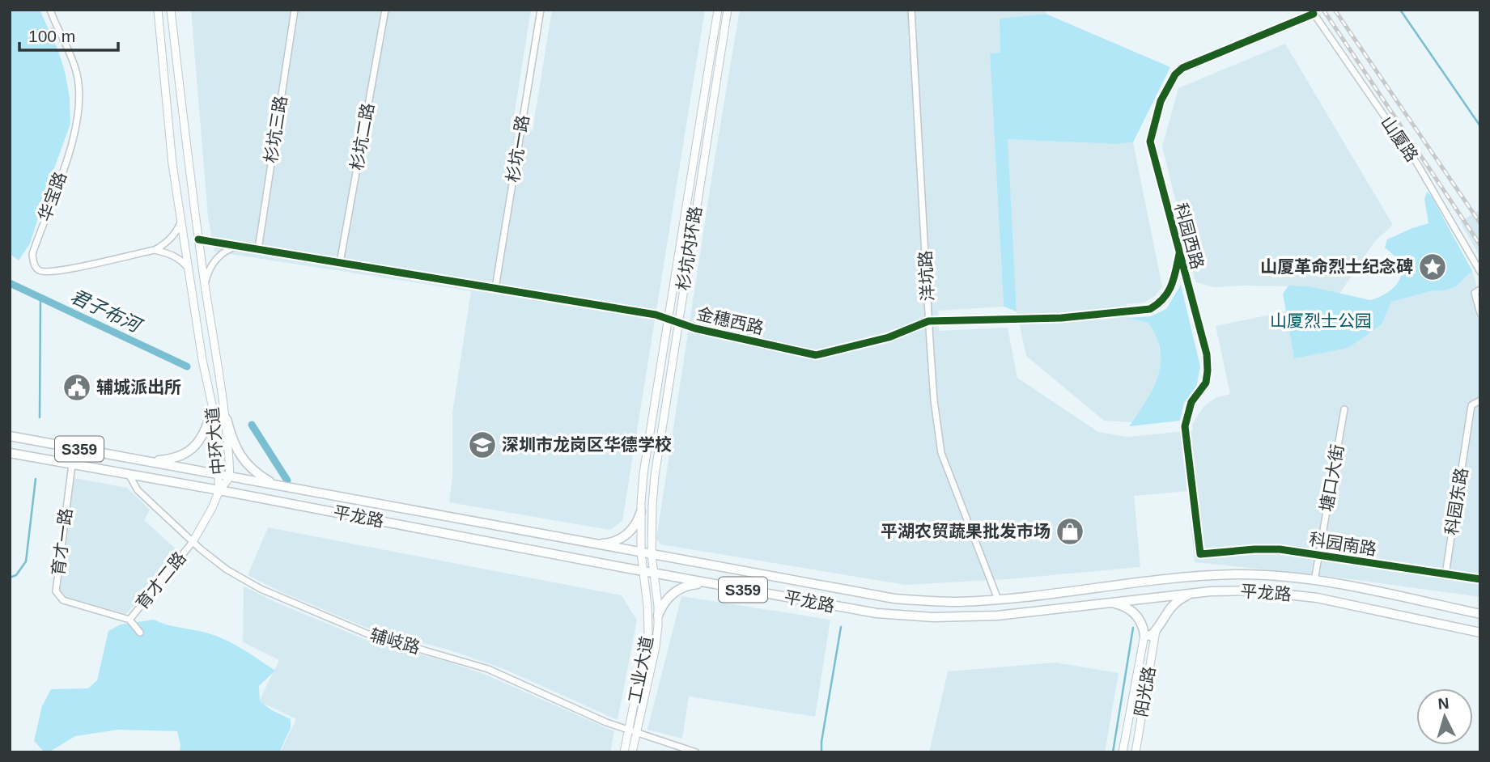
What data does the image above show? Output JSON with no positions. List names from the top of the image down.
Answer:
{
  "streets": {
    "main road": ["S359", "平龙路"],
    "street": [
      "杉坑三路",
      "杉坑二路",
      "山厦路",
      "杉坑一路",
      "华宝路",
      "科园西路",
      "杉坑内环路",
      "洋坑路",
      "金穗西路",
      "中环大道",
      "塘口大街",
      "科园东路",
      "育才一路",
      "科园南路",
      "育才二路",
      "辅岐路",
      "工业大道",
      "阳光路"
    ]
  },
  "crossings": [
    ["杉坑三路", "金穗西路"],
    ["杉坑二路", "金穗西路"],
    ["山厦路", "科园西路"],
    ["杉坑一路", "金穗西路"],
    ["科园西路", "金穗西路"],
    ["科园西路", "科园南路"],
    ["杉坑内环路", "金穗西路"],
    ["杉坑内环路", "平龙路"],
    ["杉坑内环路", "工业大道"],
    ["洋坑路", "金穗西路"],
    ["洋坑路", "平龙路"],
    ["金穗西路", "中环大道"],
    ["中环大道", "平龙路"],
    ["塘口大街", "平龙路"],
    ["塘口大街", "科园南路"],
    ["科园东路", "科园南路"],
    ["平龙路", "育才一路"],
    ["平龙路", "辅岐路"],
    ["平龙路", "工业大道"],
    ["育才一路", "育才二路"],
    ["育才二路", "辅岐路"],
    ["辅岐路", "工业大道"]
  ],
  "water": ["君子布河"],
  "parks": ["山厦烈士公园"],
  "places": {
    "place": ["山厦革命烈士纪念碑"],
    "public building": ["辅城派出所"],
    "school or university": ["深圳市龙岗区华德学校"],
    "shop": ["平湖农贸蔬果批发市场"]
  },
  "scale_bar": "100 m",
  "north": "top"
}
